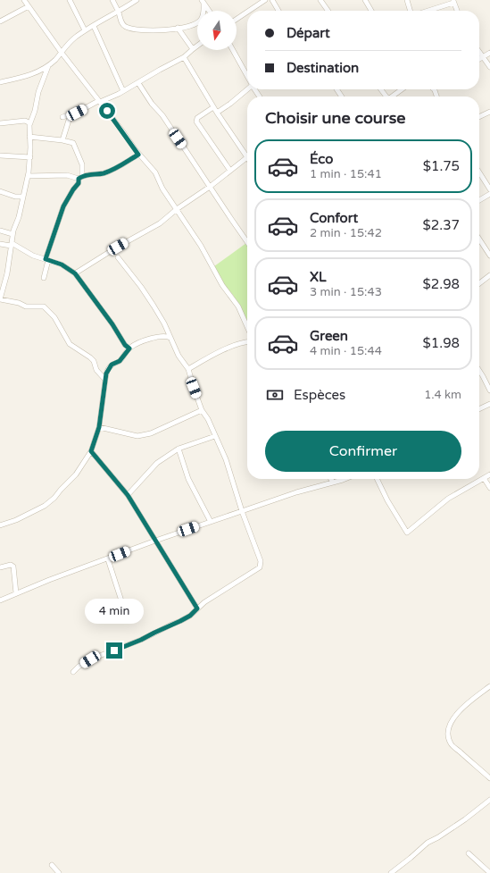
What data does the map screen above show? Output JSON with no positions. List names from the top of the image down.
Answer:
{
  "north": "bottom",
  "page": {
    "banner": ["Départ", "Destination"],
    "heading": "Choisir une course",
    "list": [
      {
        "name": "Éco",
        "note": "1 min · 15:41",
        "value": "$1.75"
      },
      {
        "name": "Confort",
        "note": "2 min · 15:42",
        "value": "$2.37"
      },
      {
        "name": "XL",
        "note": "3 min · 15:43",
        "value": "$2.98"
      },
      {
        "name": "Green",
        "note": "4 min · 15:44",
        "value": "$1.98"
      }
    ],
    "pay": ["Espèces", "1.4 km"],
    "buttons": "Confirmer",
    "bubble": "4 min"
  }
}
